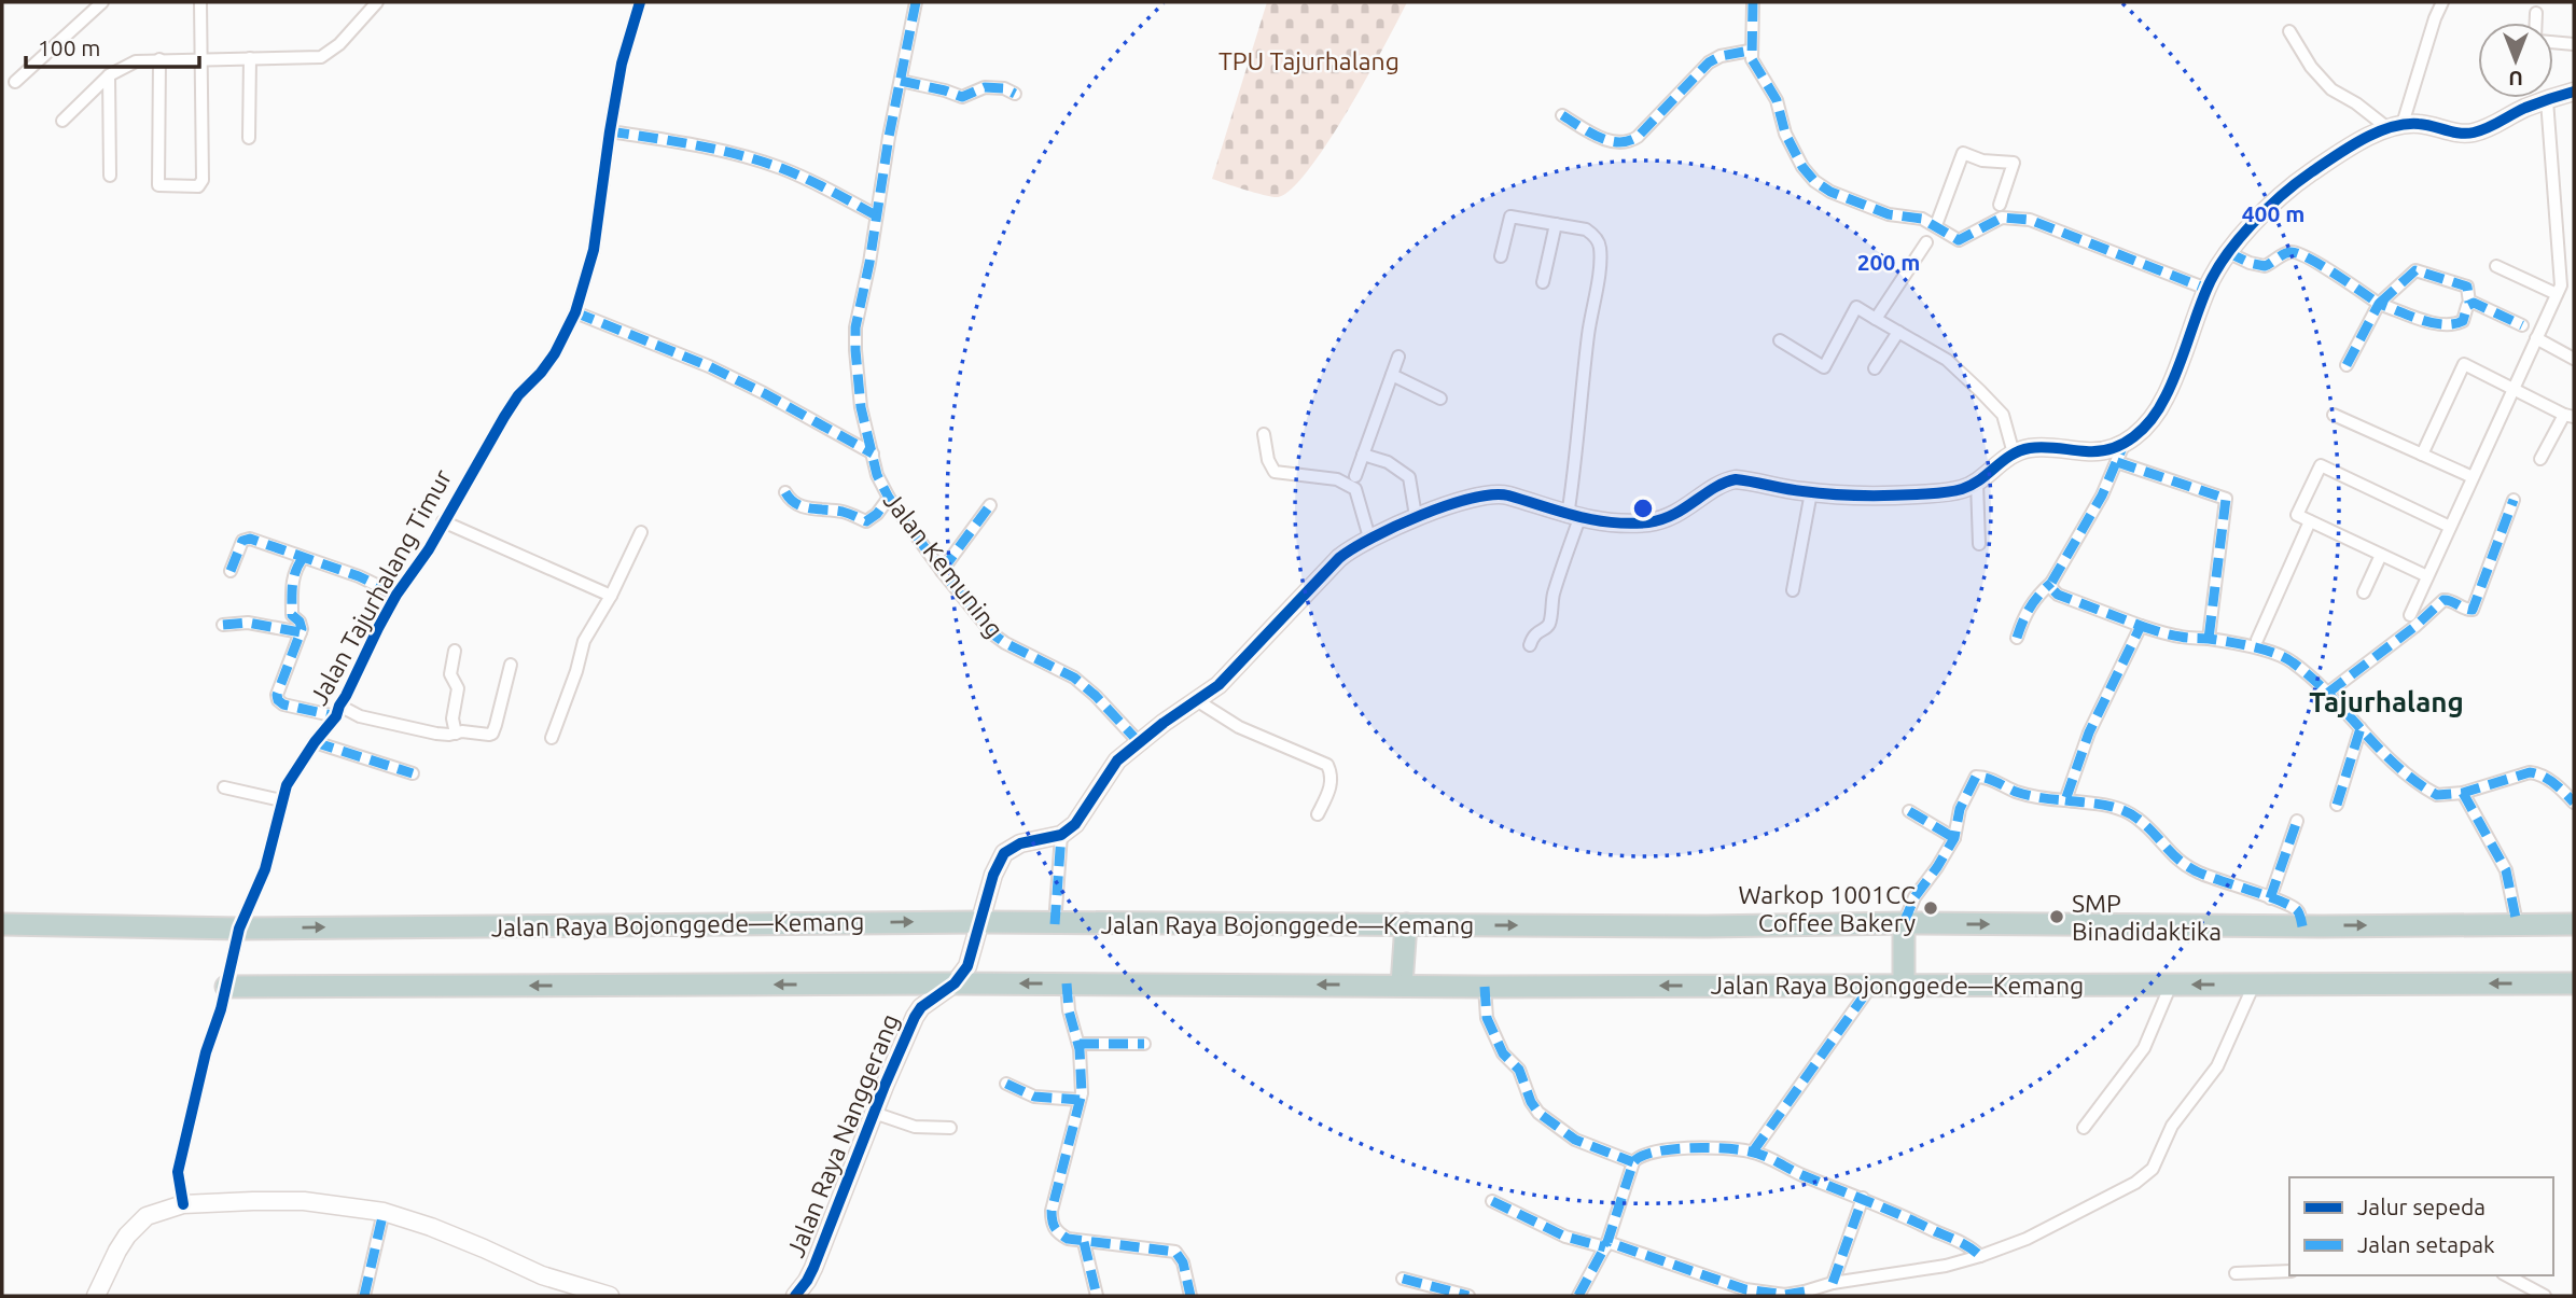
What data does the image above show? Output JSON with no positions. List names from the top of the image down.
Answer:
{
  "streets": {
    "highway": ["Jalan Raya Bojonggede—Kemang"],
    "street": ["Jalan Kemuning", "Jalan Tajurhalang Timur", "Jalan Raya Nanggerang"]
  },
  "crossings": [
    ["Jalan Tajurhalang Timur", "Jalan Raya Bojonggede—Kemang"],
    ["Jalan Raya Bojonggede—Kemang", "Jalan Raya Nanggerang"]
  ],
  "districts": ["Tajurhalang"],
  "parks": ["TPU Tajurhalang"],
  "places": ["Warkop 1001CC Coffee Bakery", "SMP Binadidaktika"],
  "legend": ["Jalur sepeda", "Jalan setapak"],
  "scale_bar": "100 m",
  "north": "bottom",
  "rings": ["400 m", "200 m"]
}
